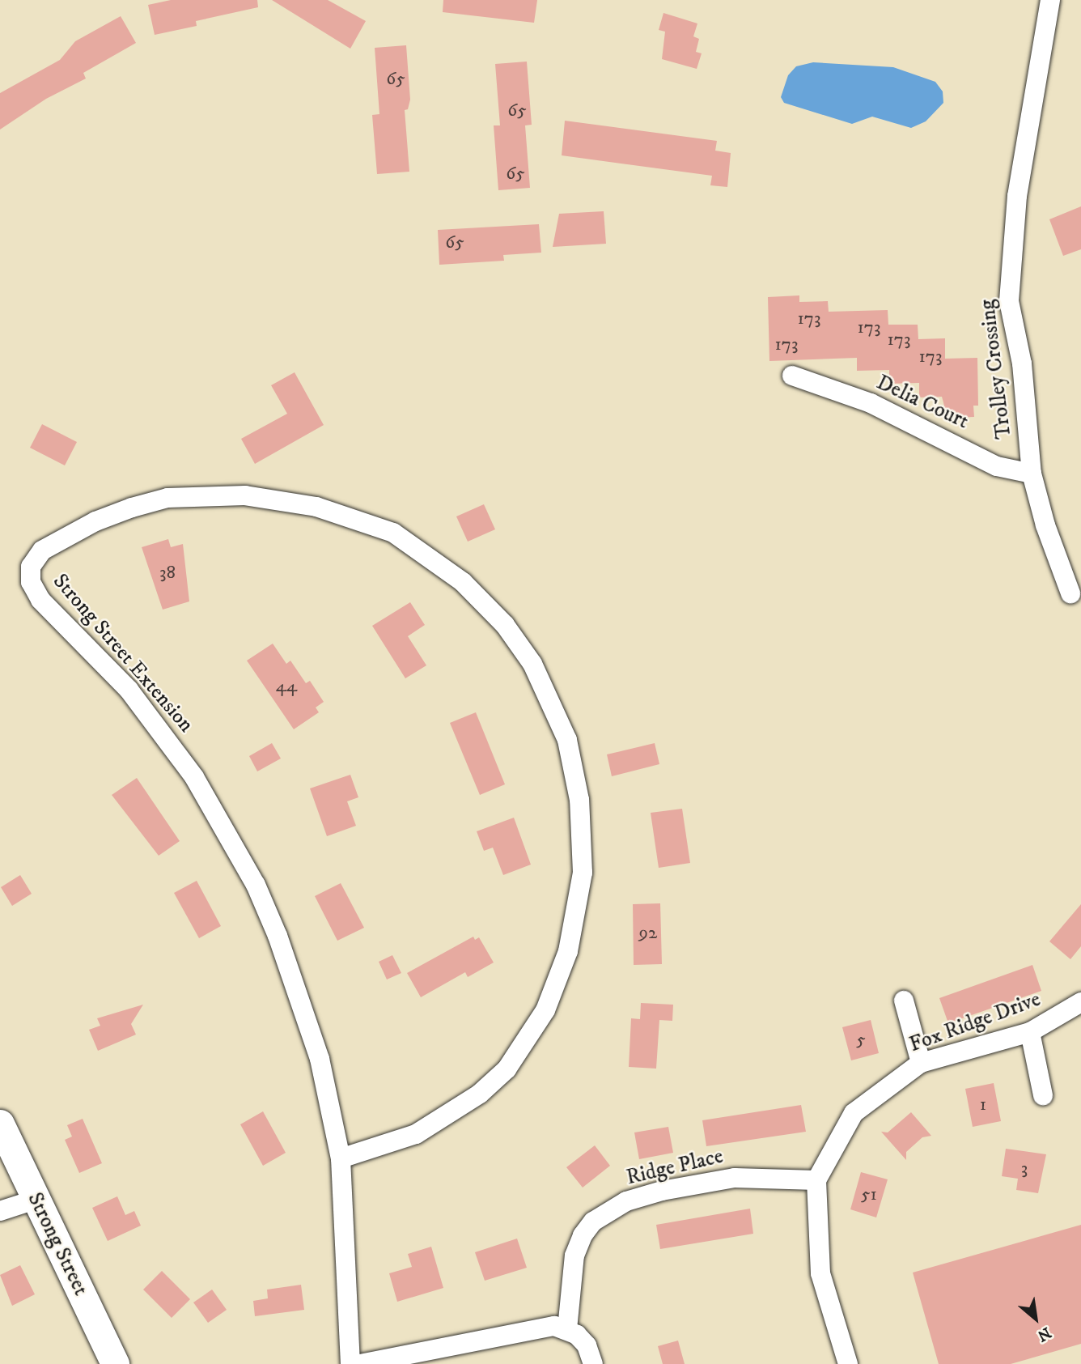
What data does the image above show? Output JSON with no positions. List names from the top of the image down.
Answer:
{
  "streets": {
    "street": [
      "Trolley Crossing",
      "Delia Court",
      "Strong Street Extension",
      "Fox Ridge Drive",
      "Ridge Place",
      "Strong Street"
    ]
  },
  "crossings": [
    ["Trolley Crossing", "Delia Court"],
    ["Fox Ridge Drive", "Ridge Place"]
  ],
  "house_numbers": [
    "65",
    "65",
    "65",
    "65",
    "173",
    "173",
    "173",
    "173",
    "173",
    "38",
    "44",
    "92",
    "5",
    "1",
    "3",
    "51"
  ],
  "north": "bottom right"
}
